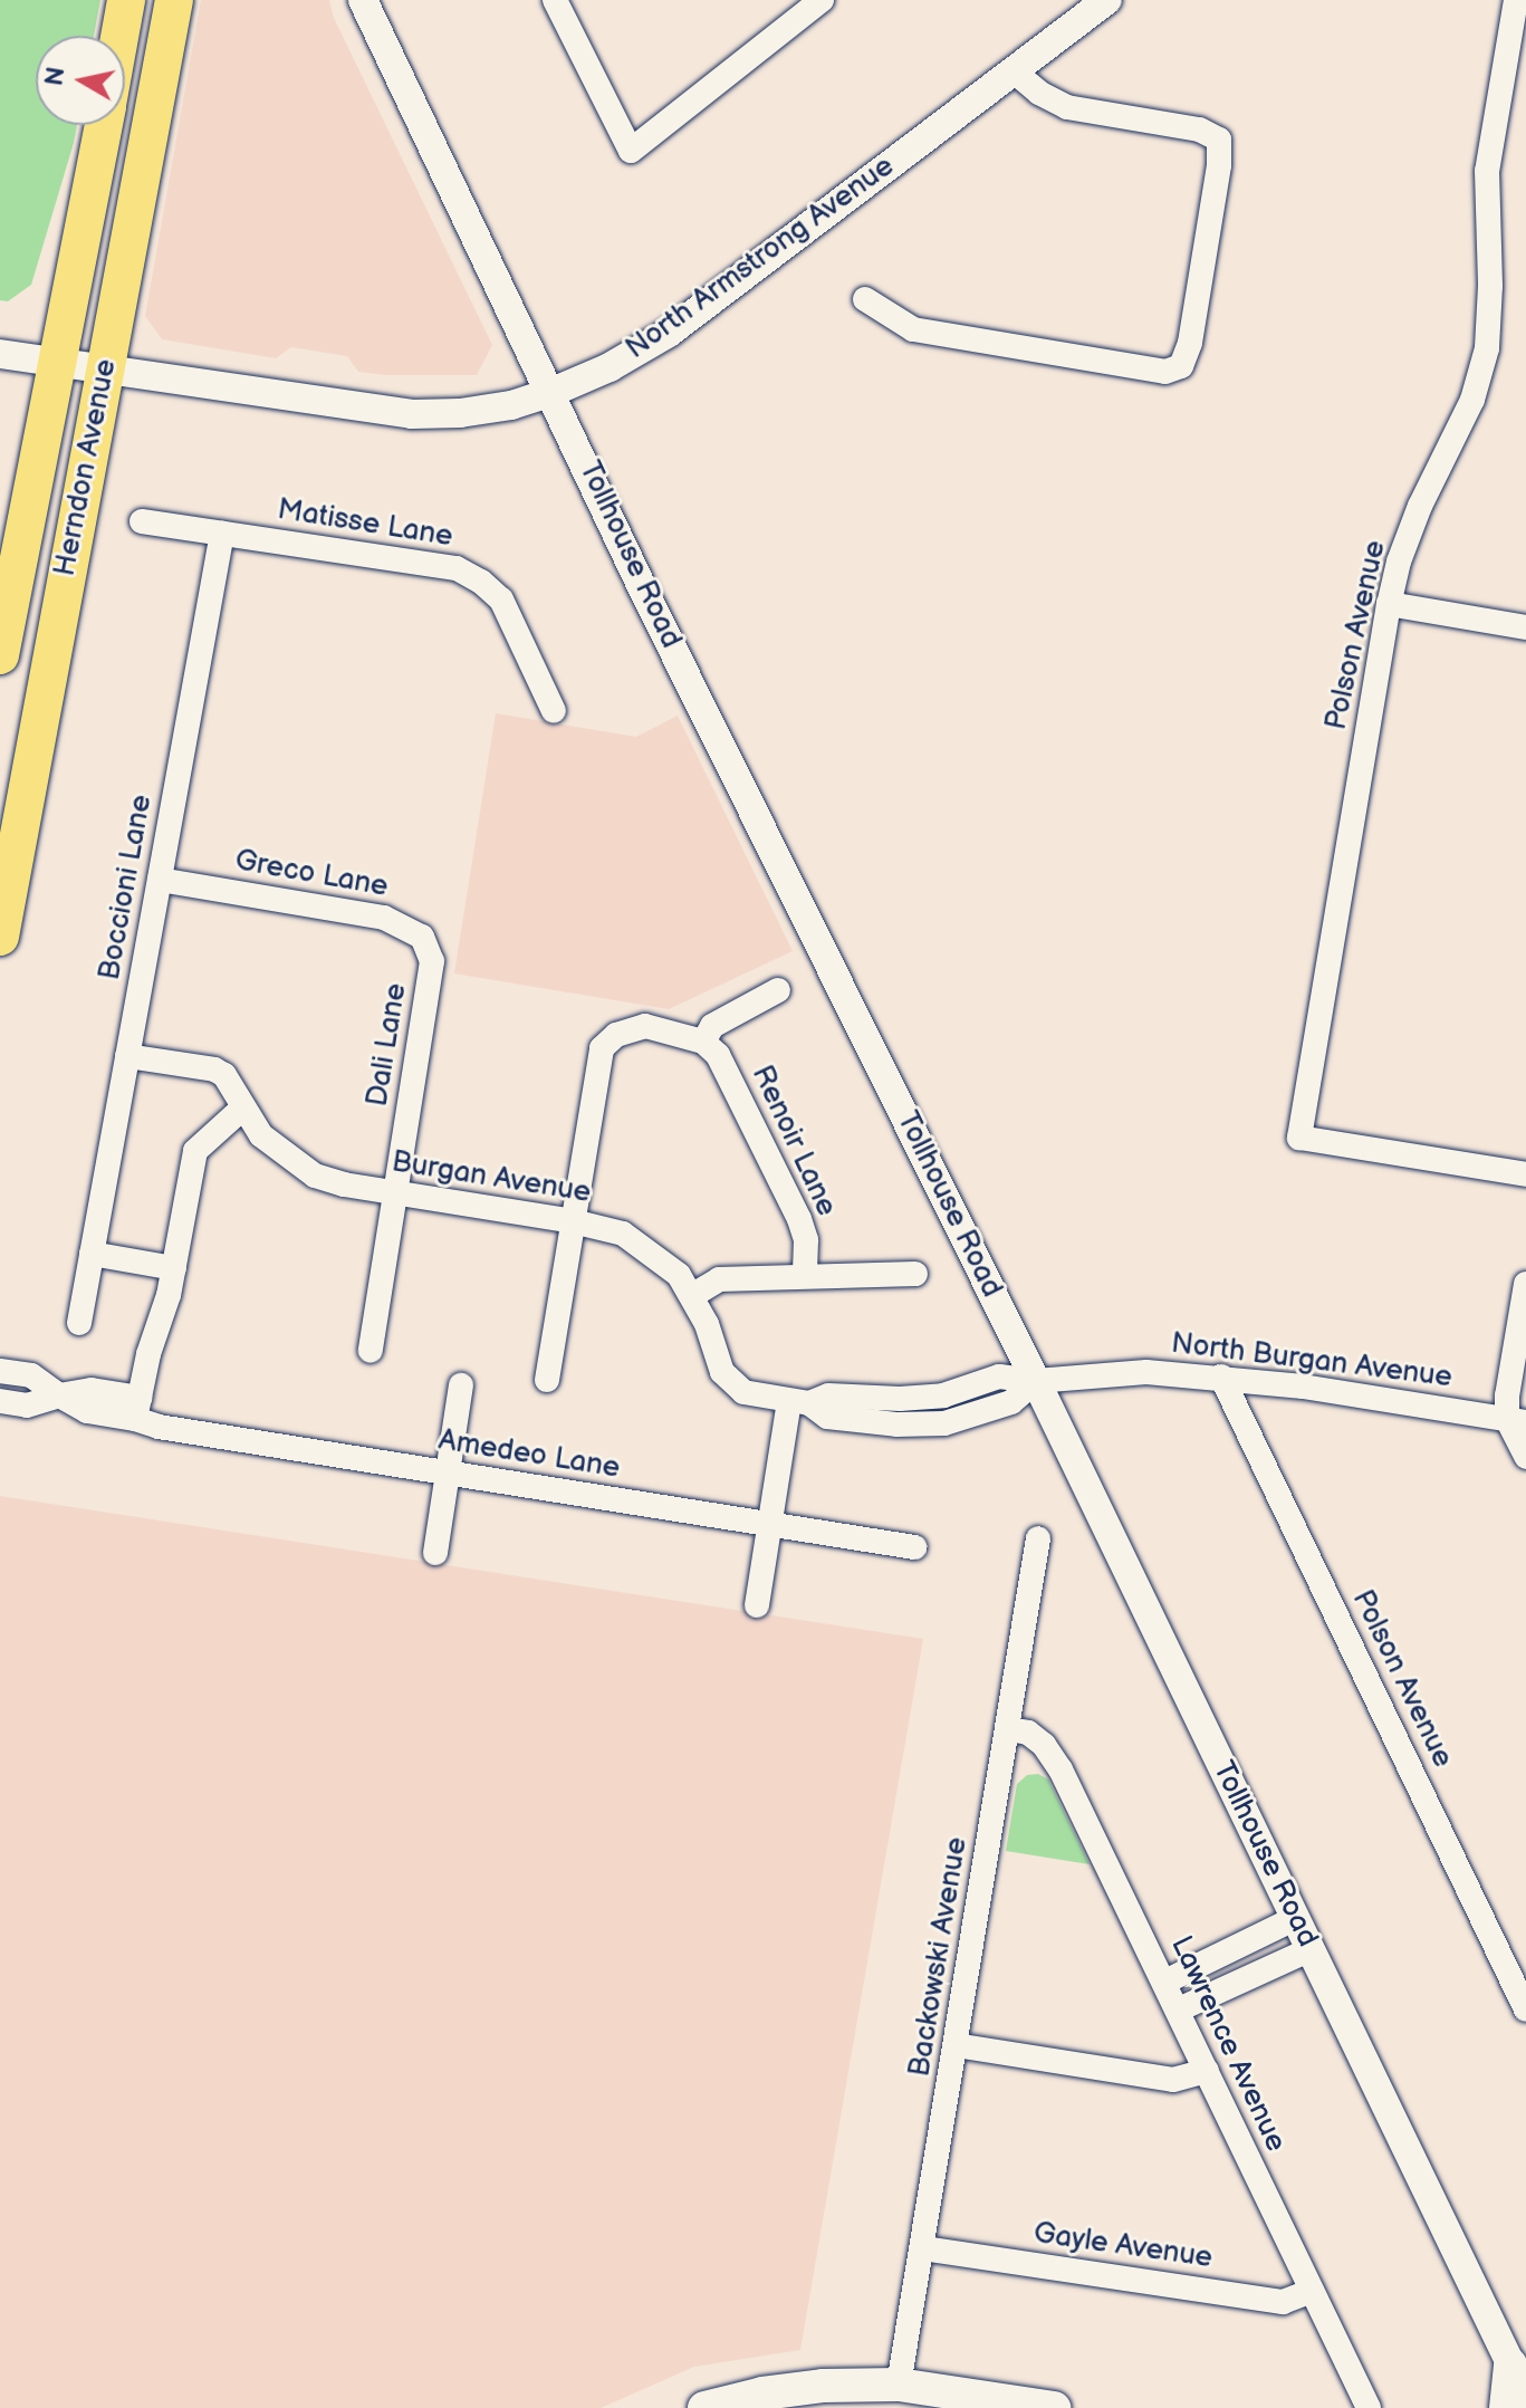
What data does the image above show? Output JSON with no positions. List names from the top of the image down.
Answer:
{
  "streets": {
    "main road": ["Herndon Avenue"],
    "street": [
      "North Armstrong Avenue",
      "Matisse Lane",
      "Tollhouse Road",
      "Polson Avenue",
      "Greco Lane",
      "Boccioni Lane",
      "Dali Lane",
      "Renoir Lane",
      "Burgan Avenue",
      "North Burgan Avenue",
      "Amedeo Lane",
      "Backowski Avenue",
      "Lawrence Avenue",
      "Gayle Avenue"
    ]
  },
  "crossings": [
    ["North Armstrong Avenue", "Herndon Avenue"],
    ["North Armstrong Avenue", "Tollhouse Road"],
    ["Matisse Lane", "Boccioni Lane"],
    ["Tollhouse Road", "Burgan Avenue"],
    ["Tollhouse Road", "North Burgan Avenue"],
    ["Polson Avenue", "North Burgan Avenue"],
    ["Greco Lane", "Boccioni Lane"],
    ["Greco Lane", "Dali Lane"],
    ["Boccioni Lane", "Burgan Avenue"],
    ["Dali Lane", "Burgan Avenue"],
    ["Burgan Avenue", "North Burgan Avenue"],
    ["Backowski Avenue", "Lawrence Avenue"],
    ["Backowski Avenue", "Gayle Avenue"],
    ["Lawrence Avenue", "Gayle Avenue"]
  ],
  "north": "left"
}
